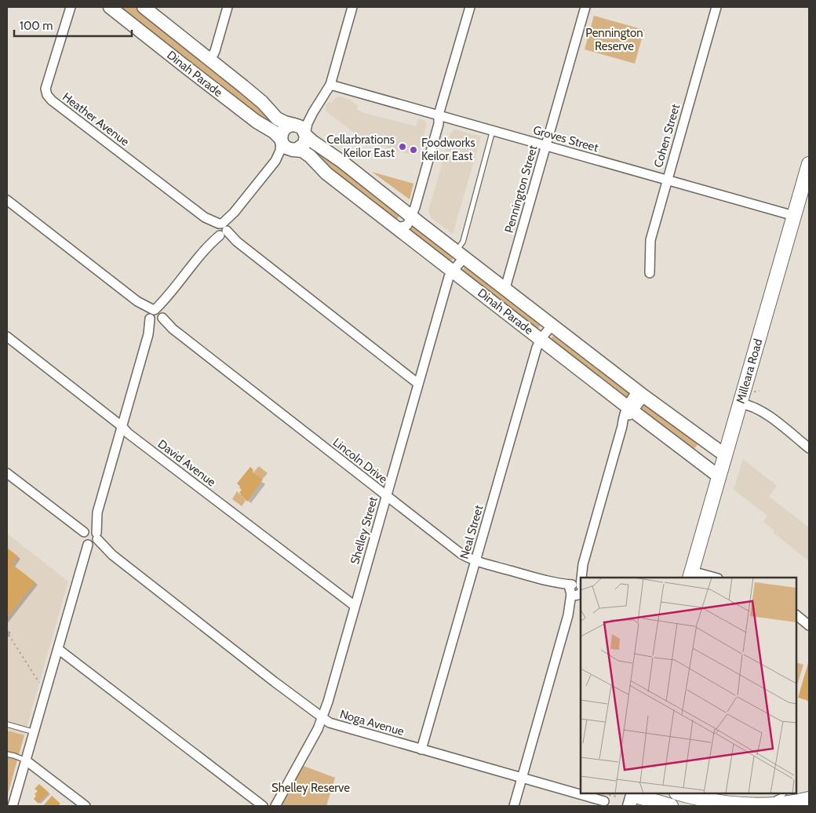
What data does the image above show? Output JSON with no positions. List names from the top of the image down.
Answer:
{
  "streets": {
    "main road": ["Milleara Road"],
    "street": [
      "Dinah Parade",
      "Heather Avenue",
      "Cohen Street",
      "Groves Street",
      "Pennington Street",
      "Lincoln Drive",
      "David Avenue",
      "Shelley Street",
      "Neal Street",
      "Noga Avenue"
    ]
  },
  "crossings": [
    ["Dinah Parade", "Pennington Street"],
    ["Dinah Parade", "Milleara Road"],
    ["Dinah Parade", "Shelley Street"],
    ["Dinah Parade", "Neal Street"],
    ["Heather Avenue", "Shelley Street"],
    ["Cohen Street", "Groves Street"],
    ["Groves Street", "Pennington Street"],
    ["Groves Street", "Milleara Road"],
    ["Lincoln Drive", "Shelley Street"],
    ["Lincoln Drive", "Neal Street"],
    ["David Avenue", "Shelley Street"],
    ["Shelley Street", "Noga Avenue"],
    ["Neal Street", "Noga Avenue"]
  ],
  "parks": ["Pennington Reserve", "Shelley Reserve"],
  "places": ["Cellarbrations Keilor East", "Foodworks Keilor East"],
  "scale_bar": "100 m"
}
